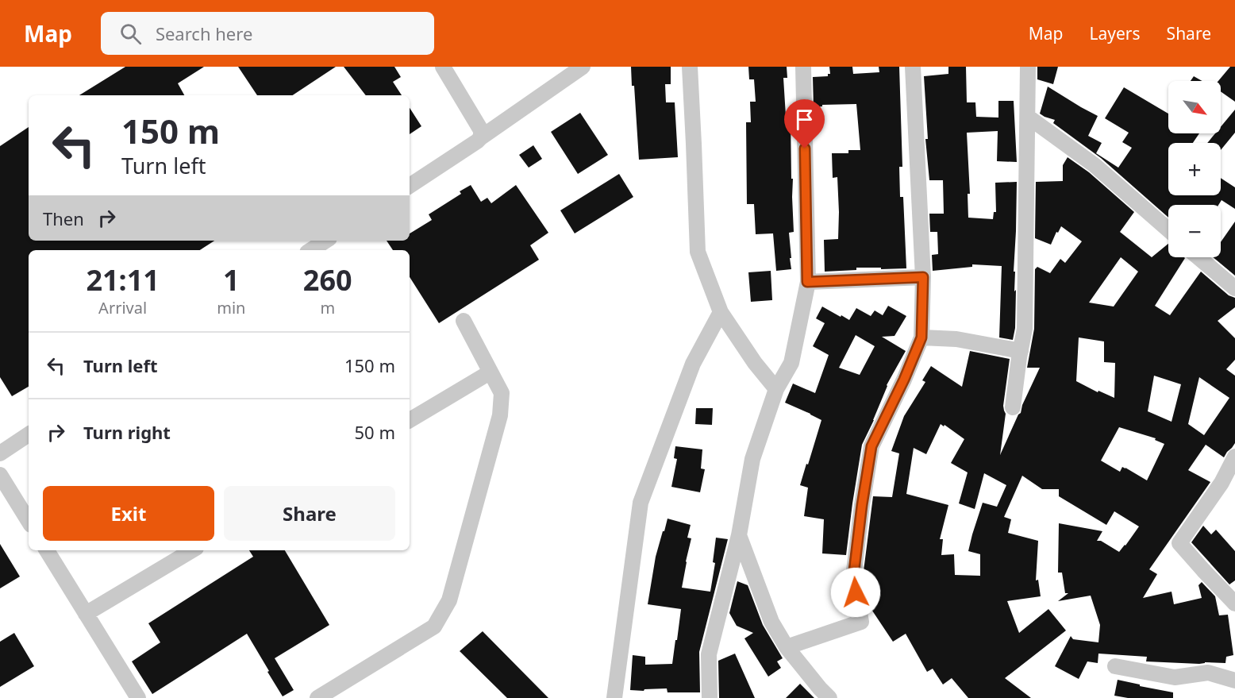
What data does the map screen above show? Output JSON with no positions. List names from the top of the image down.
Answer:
{
  "north": "bottom right",
  "page": {
    "header": "Map",
    "search": "Search here",
    "nav": ["Map", "Layers", "Share"],
    "map_buttons": ["+", "−"],
    "turn": ["150 m", "Turn left"],
    "then": "Then",
    "eta": [
      "21:11",
      "Arrival",
      "1",
      "min",
      "260",
      "m"
    ],
    "list": [
      {
        "name": "Turn left",
        "value": "150 m"
      },
      {
        "name": "Turn right",
        "value": "50 m"
      }
    ],
    "buttons": ["Exit", "Share"]
  }
}
